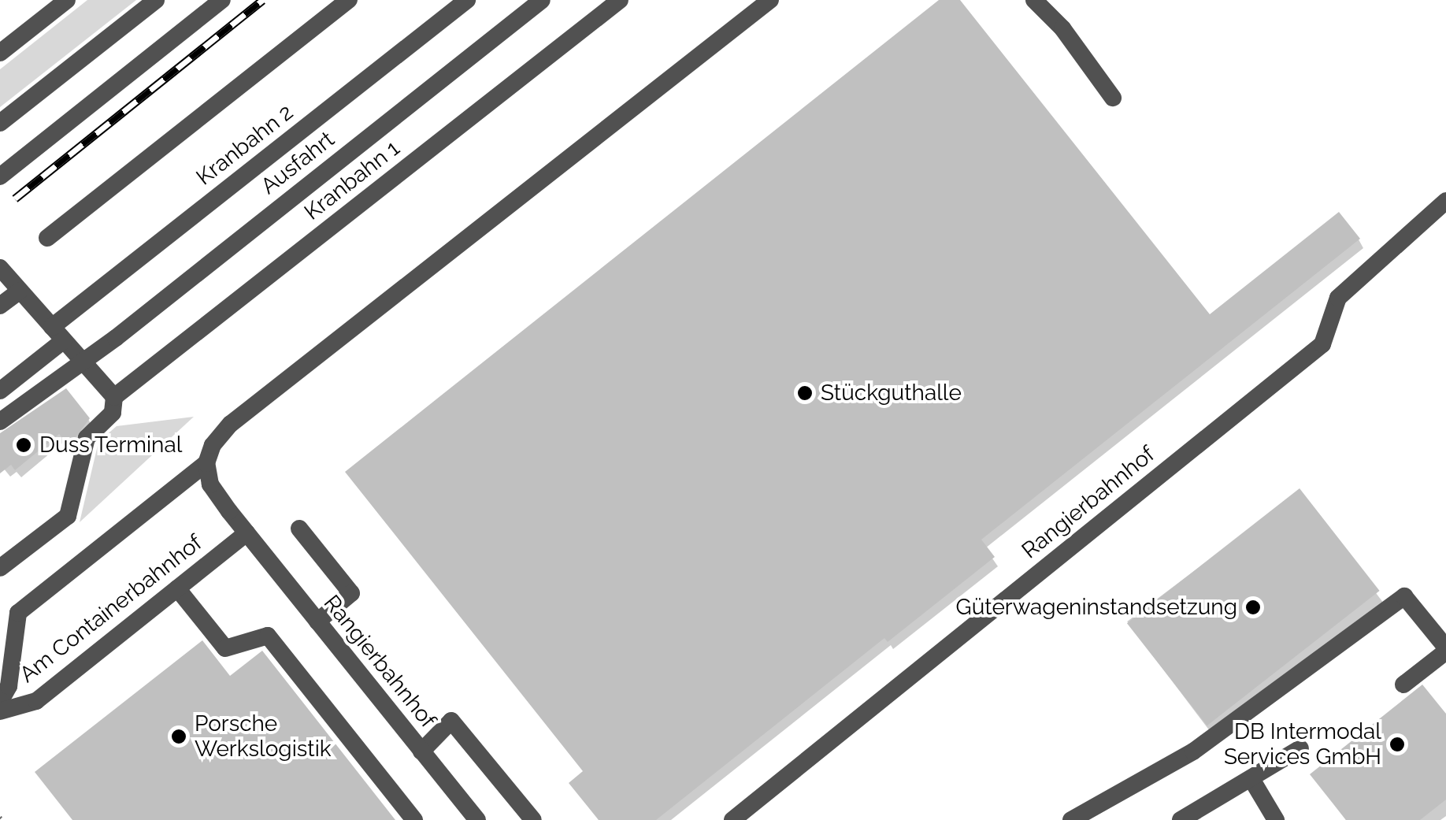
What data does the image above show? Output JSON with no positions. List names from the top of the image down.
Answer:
{
  "streets": {
    "street": [
      "Kranbahn 2",
      "Ausfahrt",
      "Kranbahn 1",
      "Rangierbahnhof",
      "Am Containerbahnhof"
    ]
  },
  "crossings": [
    ["Rangierbahnhof", "Am Containerbahnhof"]
  ],
  "places": [
    "Stückguthalle",
    "Duss Terminal",
    "Güterwageninstandsetzung",
    "Porsche Werkslogistik",
    "DB Intermodal Services GmbH"
  ]
}
